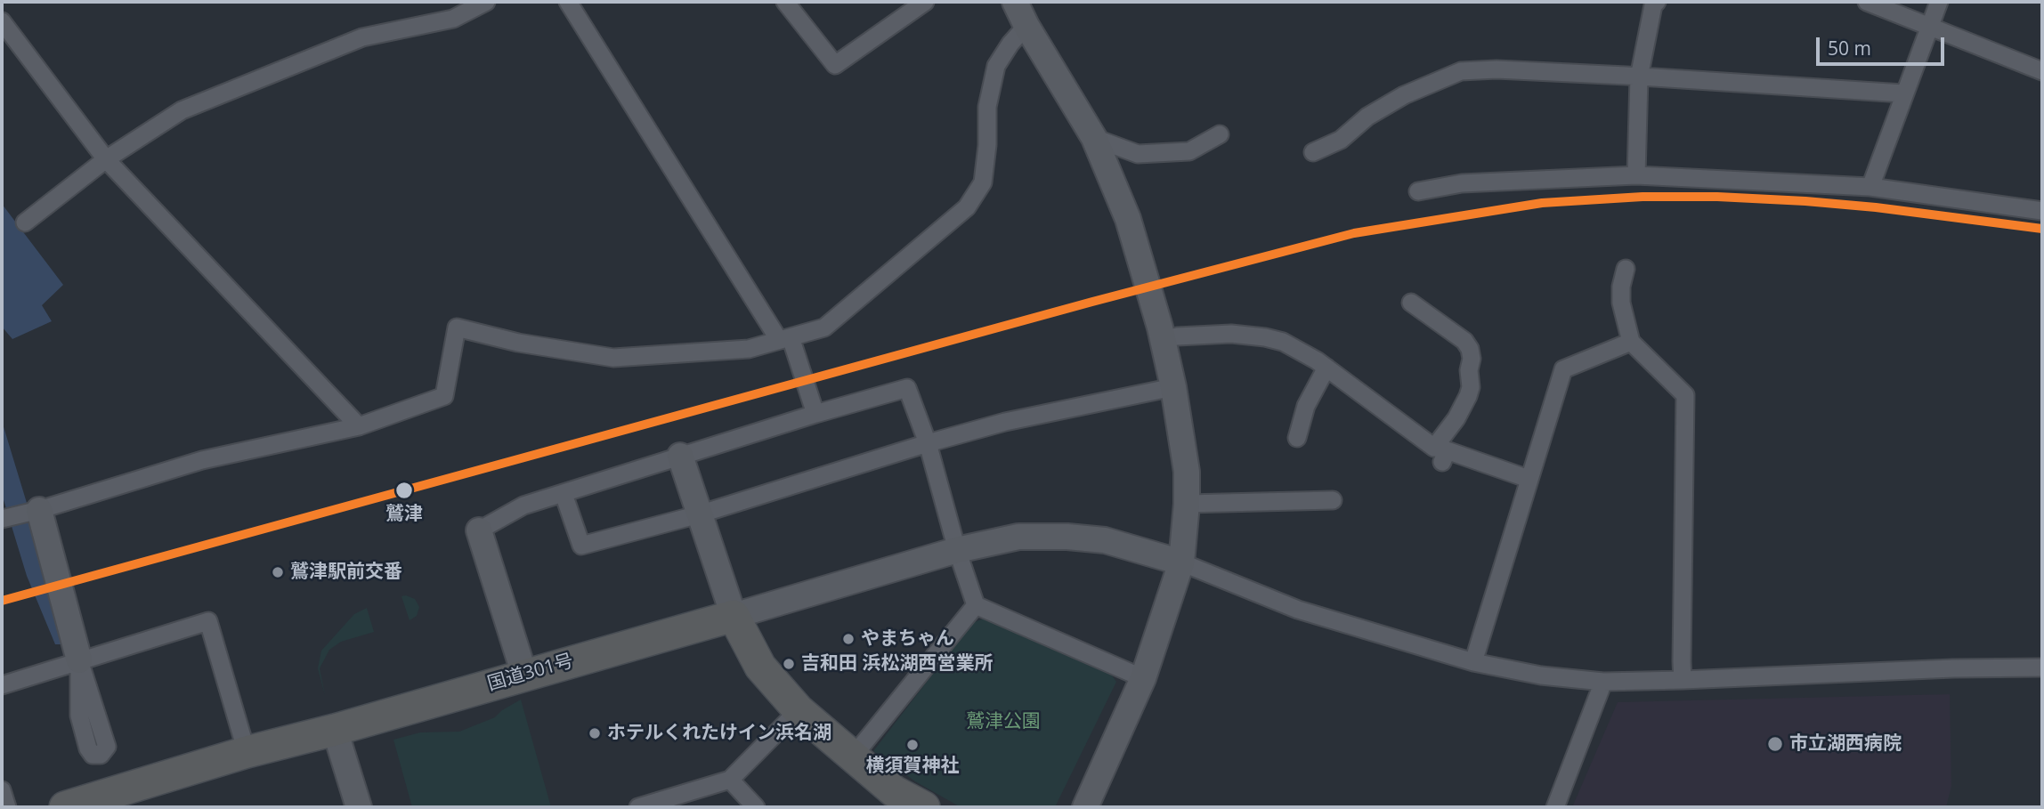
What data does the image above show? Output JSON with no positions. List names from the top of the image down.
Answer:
{
  "streets": {
    "highway": ["国道301号"]
  },
  "parks": ["鷲津公園"],
  "places": [
    "鷲津",
    "鷲津駅前交番",
    "やまちゃん",
    "吉和田 浜松湖西営業所",
    "ホテルくれたけイン浜名湖",
    "市立湖西病院",
    "横須賀神社"
  ],
  "scale_bar": "50 m"
}
